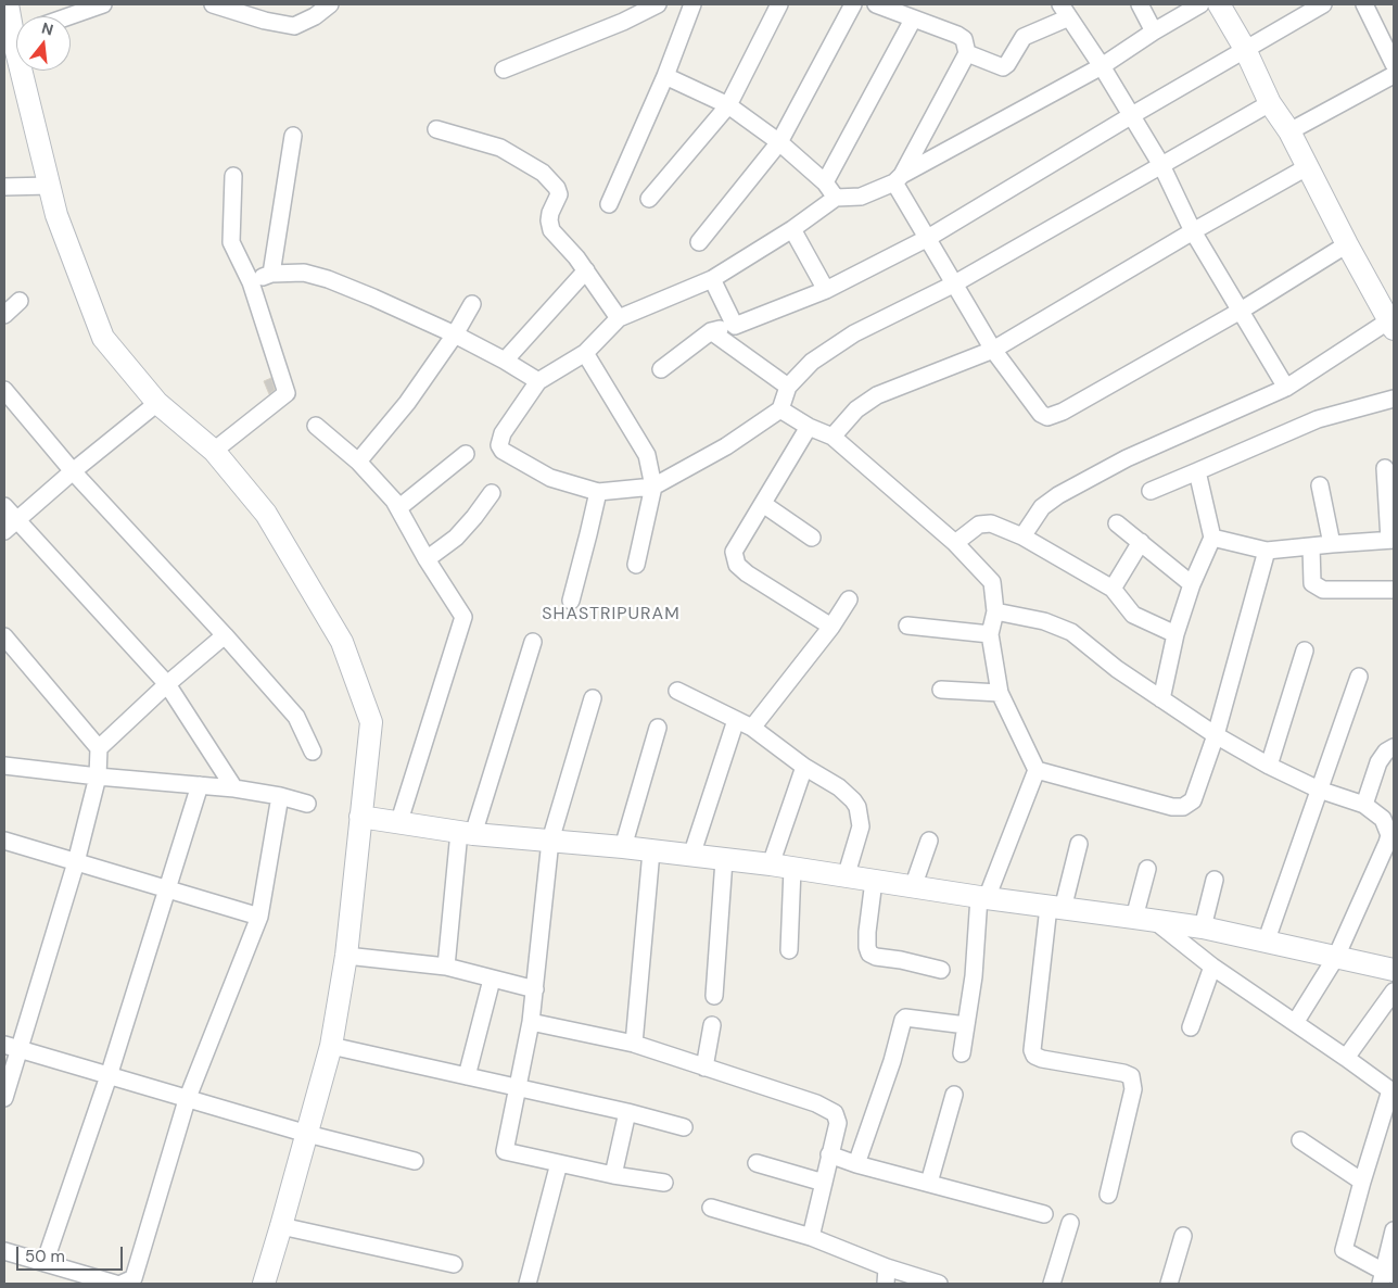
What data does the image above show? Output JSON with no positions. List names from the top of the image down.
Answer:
{
  "districts": ["SHASTRIPURAM"],
  "scale_bar": "50 m",
  "north": "top"
}
